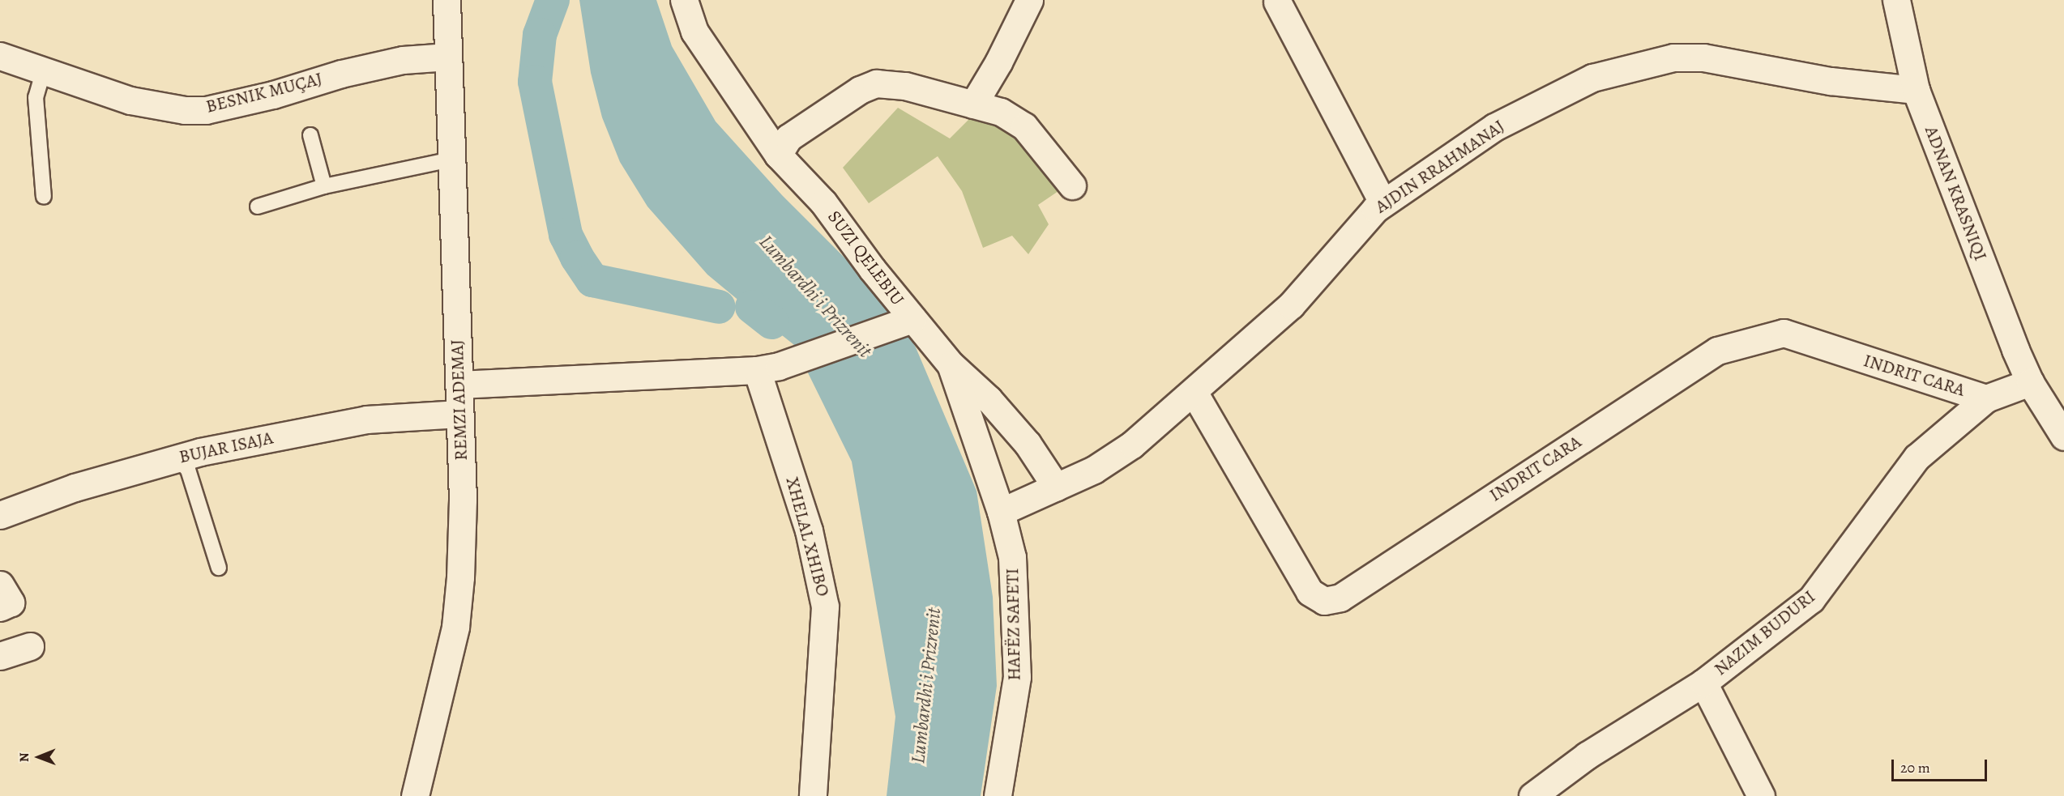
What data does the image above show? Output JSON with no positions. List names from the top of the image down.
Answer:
{
  "streets": {
    "street": [
      "BESNIK MUÇAJ",
      "AJDIN RRAHMANAJ",
      "ADNAN KRASNIQI",
      "SUZI QELEBIU",
      "INDRIT CARA",
      "REMZI ADEMAJ",
      "BUJAR ISAJA",
      "XHELAL XHIBO",
      "HAFËZ SAFETI",
      "NAZIM BUDURI"
    ]
  },
  "crossings": [
    ["BESNIK MUÇAJ", "REMZI ADEMAJ"],
    ["AJDIN RRAHMANAJ", "ADNAN KRASNIQI"],
    ["AJDIN RRAHMANAJ", "SUZI QELEBIU"],
    ["AJDIN RRAHMANAJ", "INDRIT CARA"],
    ["AJDIN RRAHMANAJ", "HAFËZ SAFETI"],
    ["ADNAN KRASNIQI", "NAZIM BUDURI"],
    ["SUZI QELEBIU", "HAFËZ SAFETI"],
    ["INDRIT CARA", "NAZIM BUDURI"],
    ["REMZI ADEMAJ", "BUJAR ISAJA"]
  ],
  "water": ["Lumbardhi i Prizrenit"],
  "scale_bar": "20 m",
  "north": "left"
}
